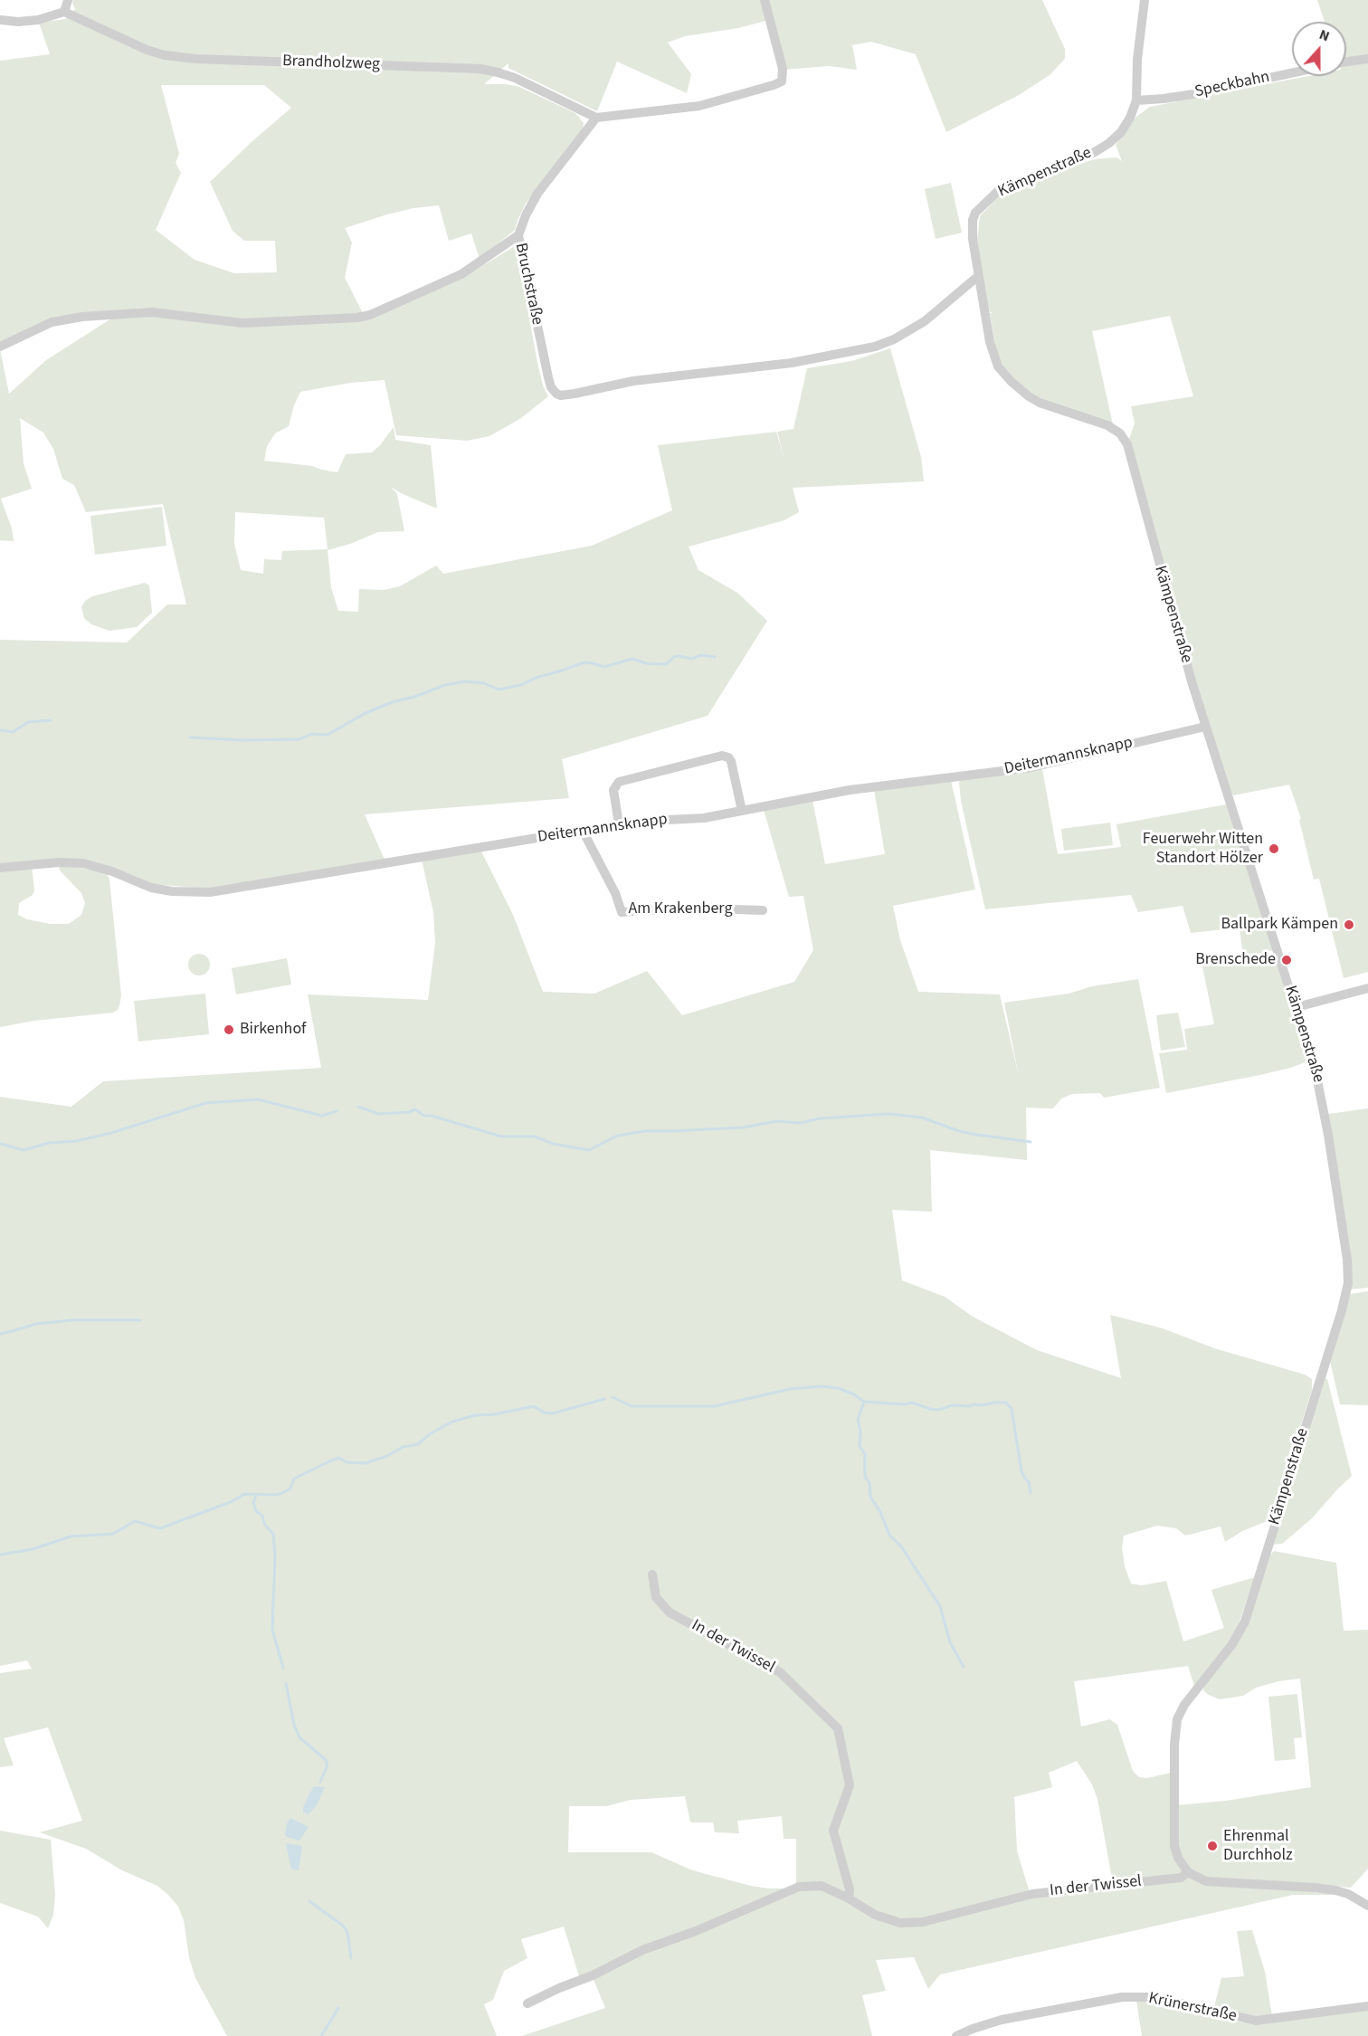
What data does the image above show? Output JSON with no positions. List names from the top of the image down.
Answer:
{
  "streets": {
    "street": [
      "Brandholzweg",
      "Speckbahn",
      "Kämpenstraße",
      "Bruchstraße",
      "Deitermannsknapp",
      "Am Krakenberg",
      "In der Twissel",
      "Krünerstraße"
    ]
  },
  "crossings": [
    ["Speckbahn", "Kämpenstraße"],
    ["Kämpenstraße", "Bruchstraße"],
    ["Kämpenstraße", "Deitermannsknapp"],
    ["Kämpenstraße", "In der Twissel"],
    ["Deitermannsknapp", "Am Krakenberg"]
  ],
  "places": [
    "Feuerwehr Witten Standort Hölzer",
    "Ballpark Kämpen",
    "Brenschede",
    "Birkenhof",
    "Ehrenmal Durchholz"
  ],
  "north": "top"
}
